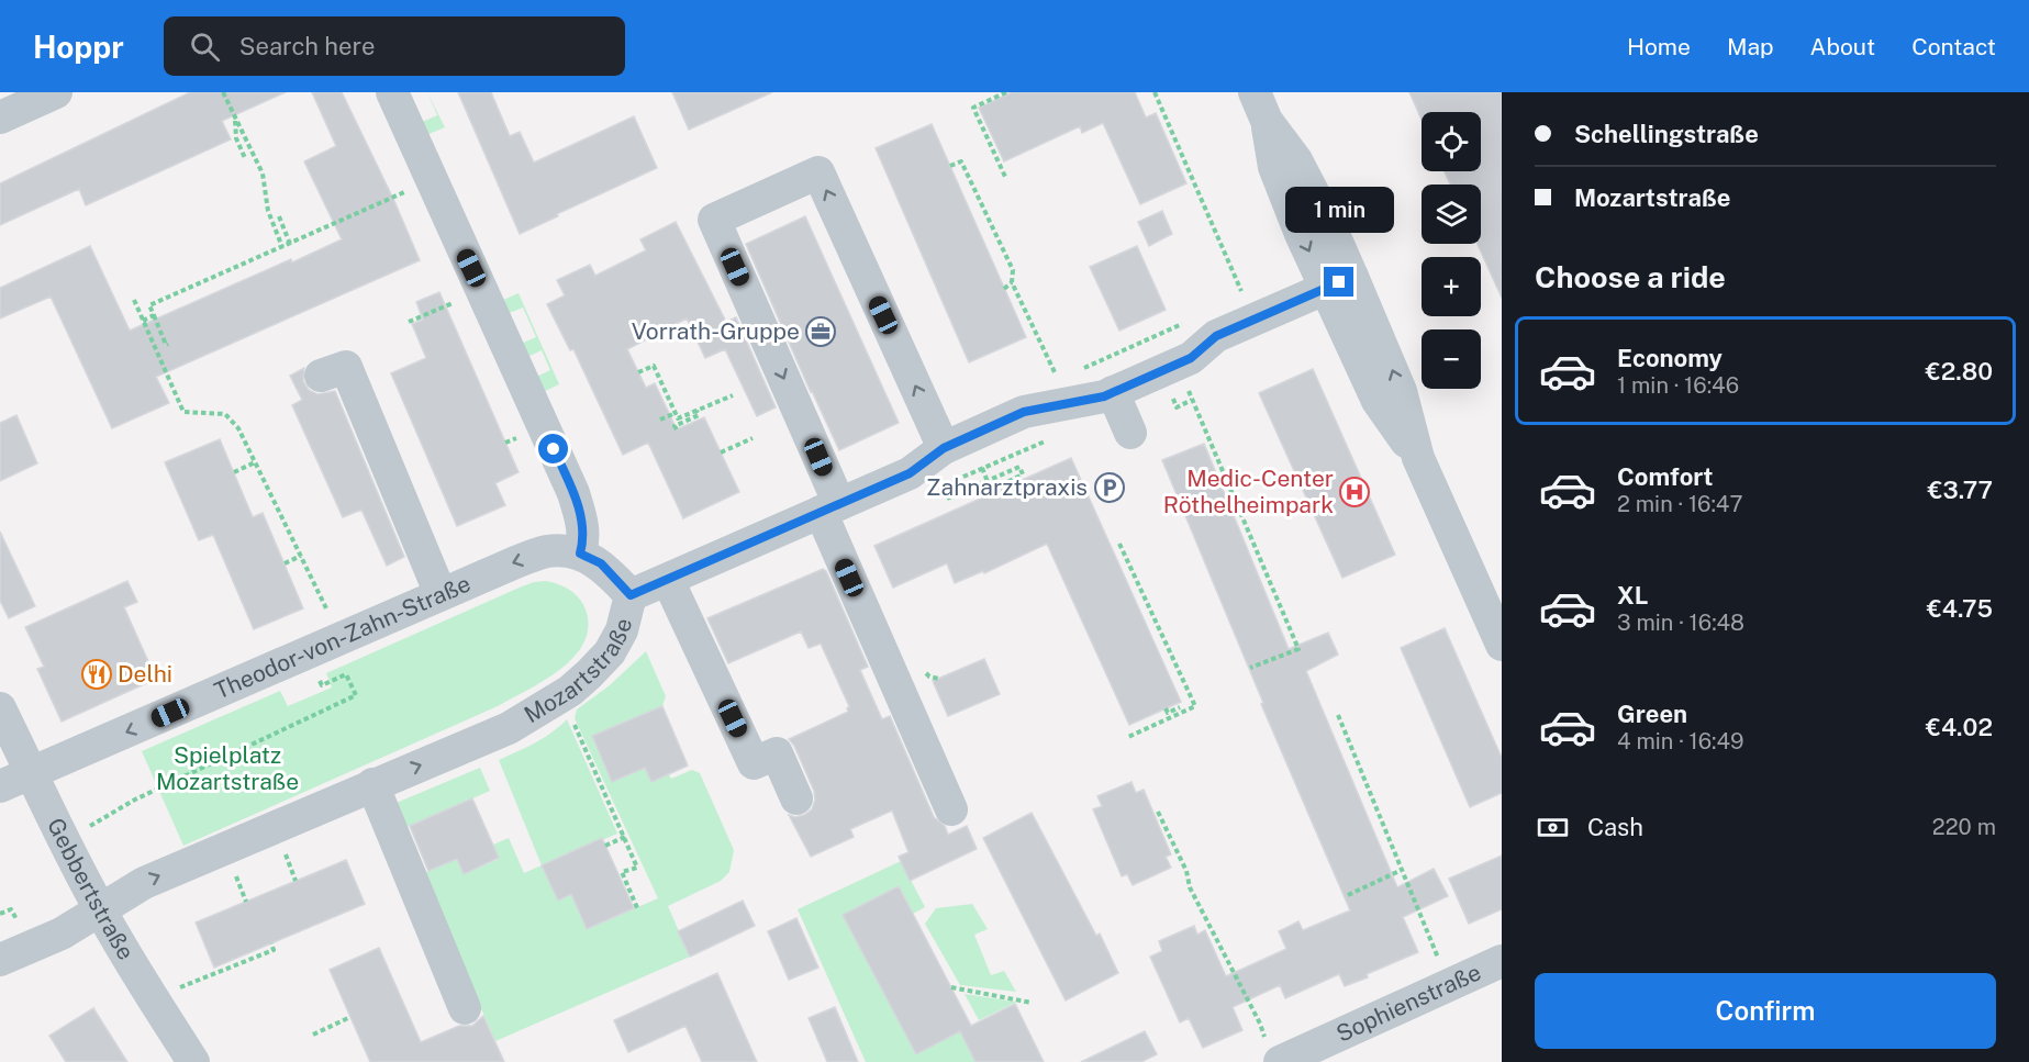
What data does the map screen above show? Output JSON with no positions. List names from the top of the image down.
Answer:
{
  "streets": {
    "street": [
      "Theodor-von-Zahn-Straße",
      "Mozartstraße",
      "Gebbertstraße",
      "Sophienstraße"
    ]
  },
  "crossings": [
    ["Theodor-von-Zahn-Straße", "Gebbertstraße"],
    ["Mozartstraße", "Gebbertstraße"]
  ],
  "one_way": ["Theodor-von-Zahn-Straße"],
  "parks": ["Spielplatz Mozartstraße"],
  "places": {
    "office": ["Vorrath-Gruppe"],
    "parking": ["Zahnarztpraxis"],
    "hospital": ["Medic-Center Röthelheimpark"],
    "restaurant": ["Delhi"]
  },
  "page": {
    "header": "Hoppr",
    "search": "Search here",
    "nav": [
      "Home",
      "Map",
      "About",
      "Contact"
    ],
    "banner": ["Schellingstraße", "Mozartstraße"],
    "map_buttons": ["+", "−"],
    "bubble": "1 min",
    "heading": "Choose a ride",
    "list": [
      {
        "name": "Economy",
        "note": "1 min · 16:46",
        "value": "€2.80"
      },
      {
        "name": "Comfort",
        "note": "2 min · 16:47",
        "value": "€3.77"
      },
      {
        "name": "XL",
        "note": "3 min · 16:48",
        "value": "€4.75"
      },
      {
        "name": "Green",
        "note": "4 min · 16:49",
        "value": "€4.02"
      }
    ],
    "pay": ["Cash", "220 m"],
    "buttons": "Confirm"
  }
}
